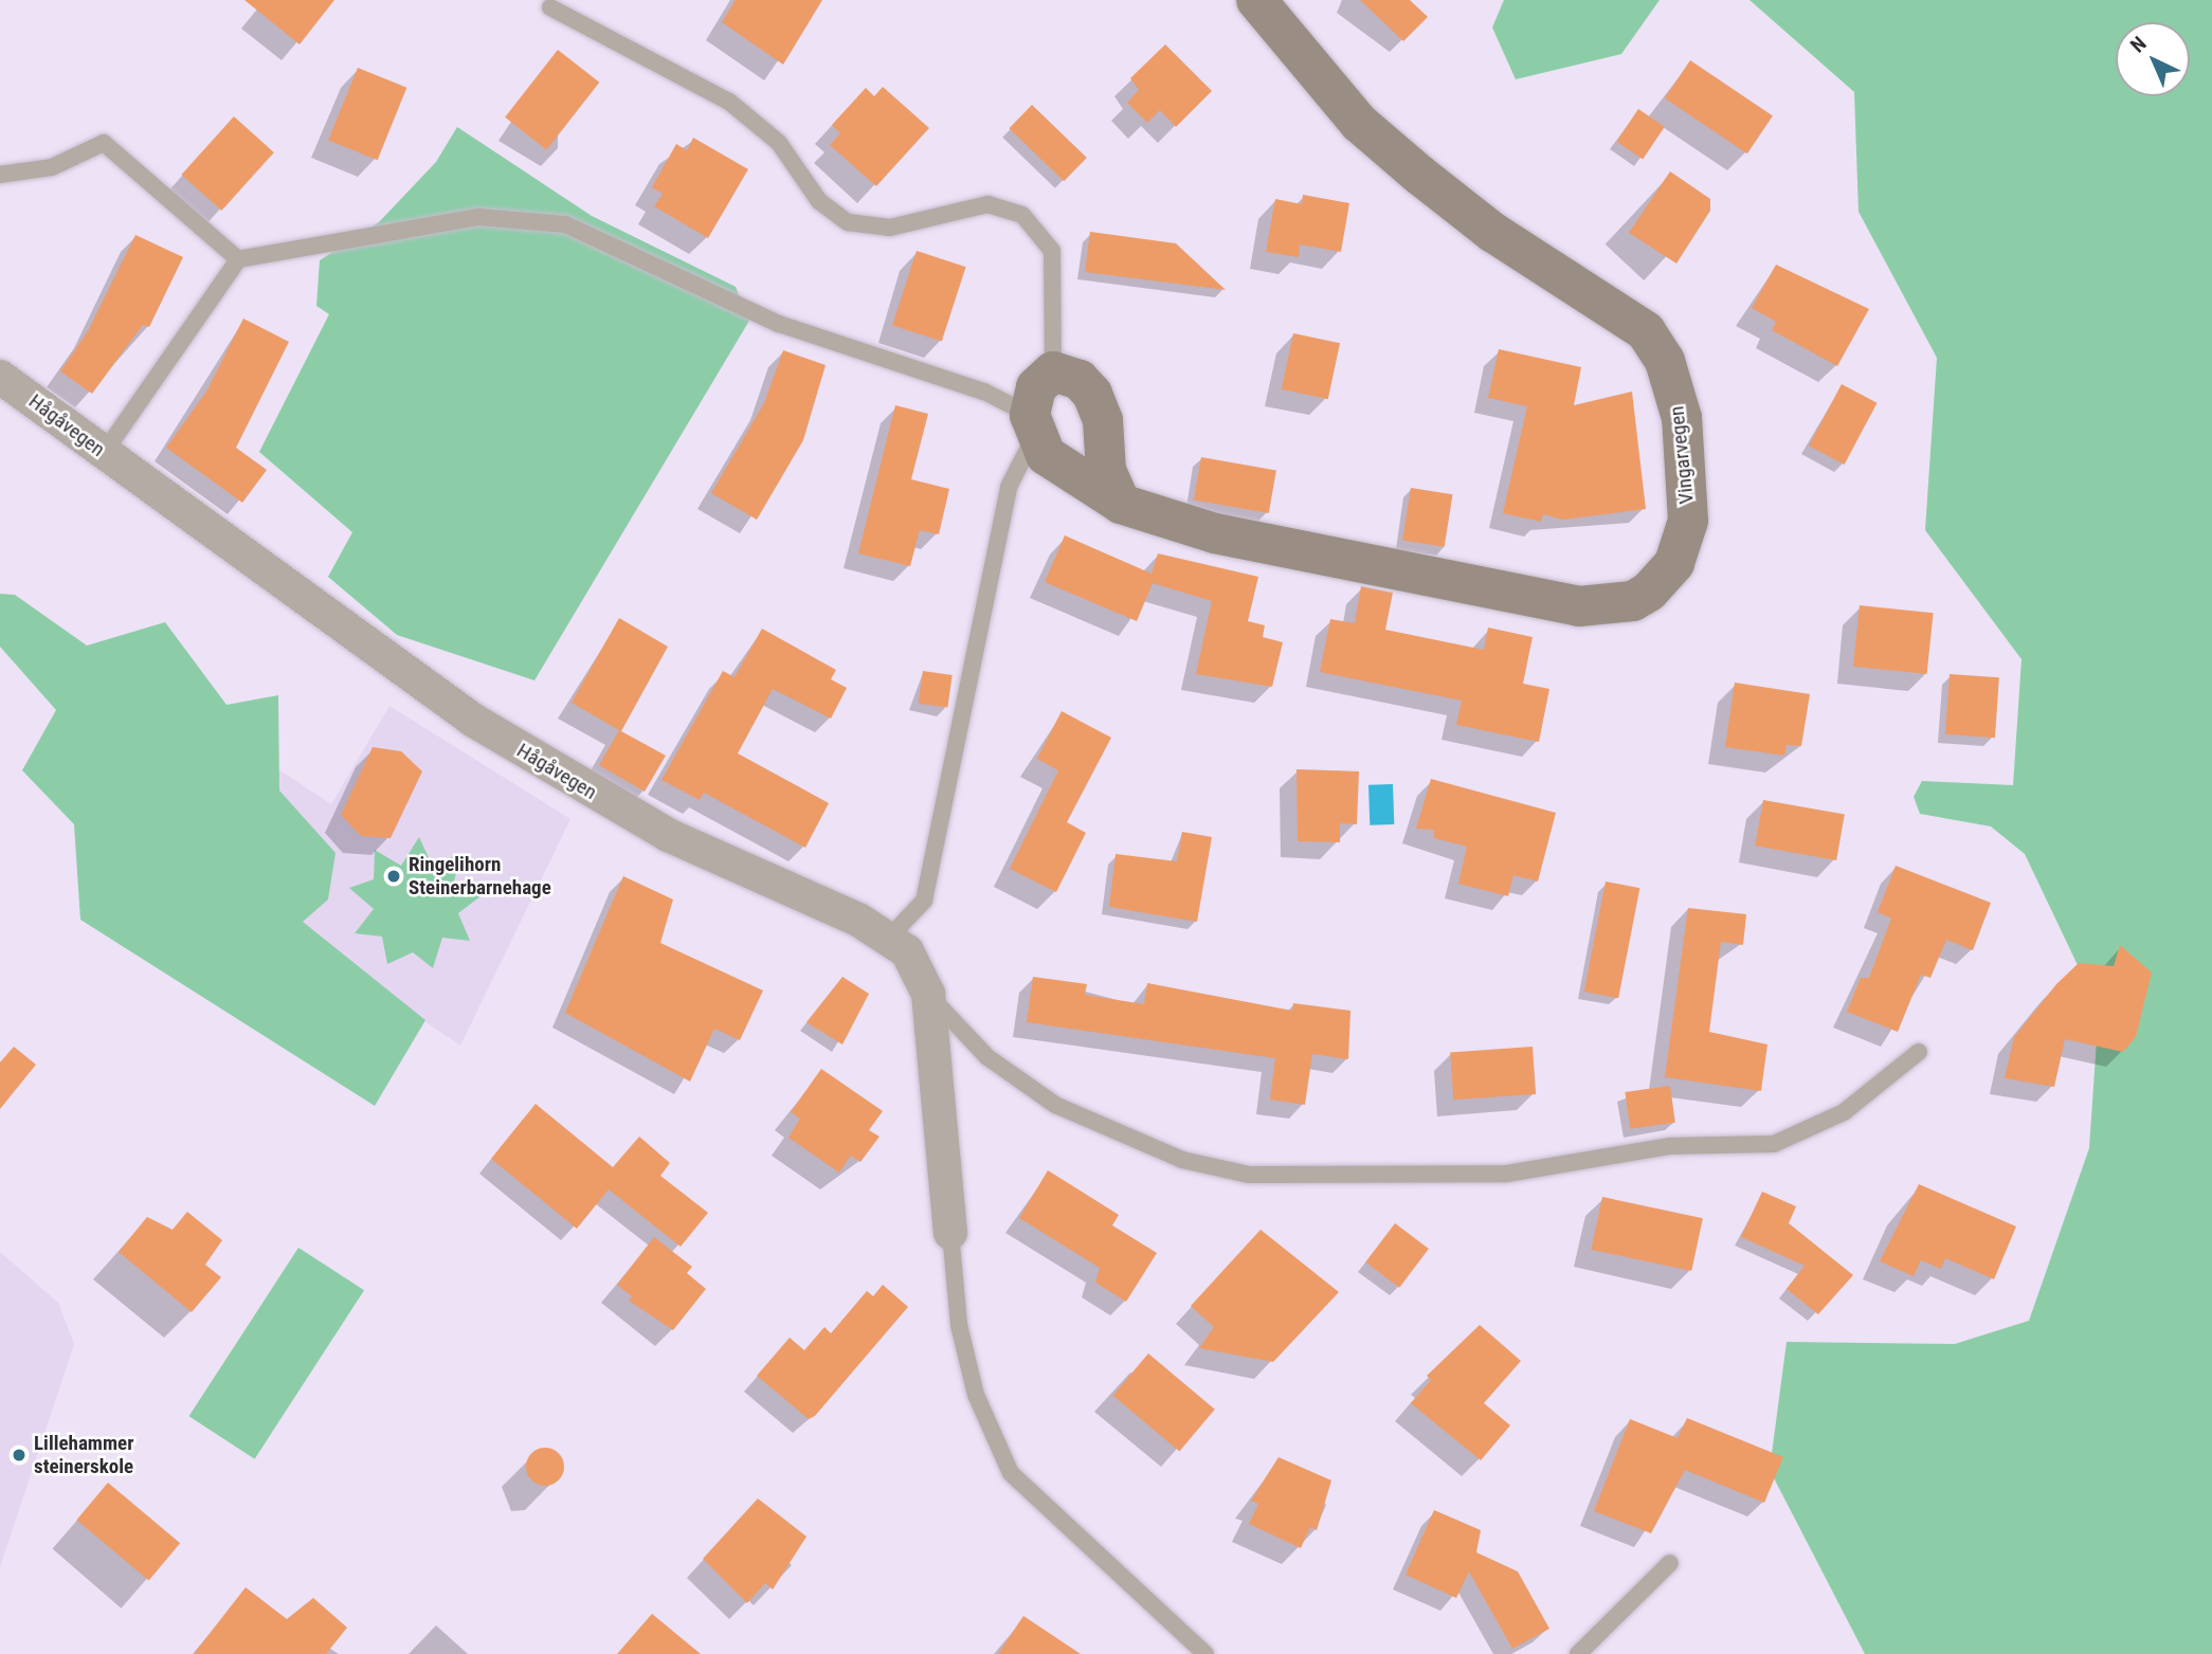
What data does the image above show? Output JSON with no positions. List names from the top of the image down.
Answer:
{
  "streets": {
    "street": ["Hågåvegen", "Vingarvegen"]
  },
  "places": ["Ringelihorn Steinerbarnehage", "Lillehammer steinerskole"],
  "north": "top left"
}
